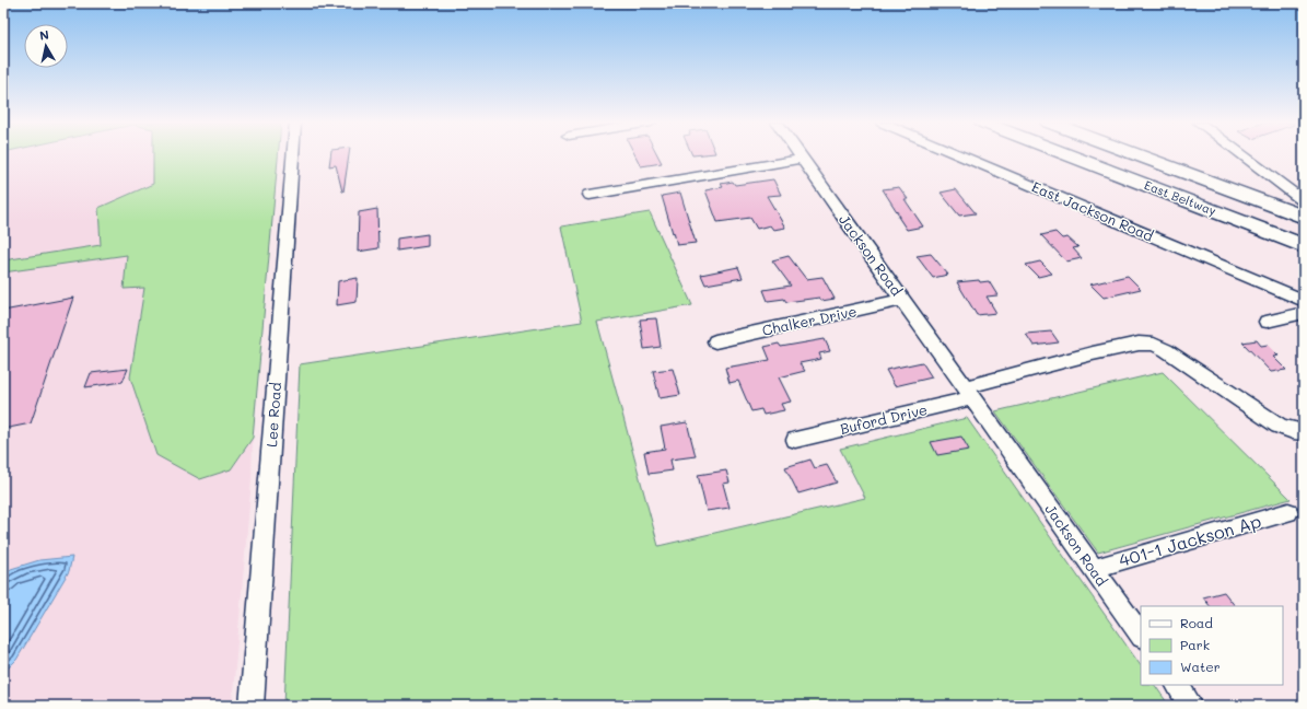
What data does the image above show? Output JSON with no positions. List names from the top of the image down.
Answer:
{
  "streets": {
    "highway": ["East Beltway"],
    "street": [
      "East Jackson Road",
      "Jackson Road",
      "Chalker Drive",
      "Lee Road",
      "Buford Drive",
      "401-1 Jackson Ap"
    ]
  },
  "crossings": [
    ["Jackson Road", "Chalker Drive"],
    ["Jackson Road", "Buford Drive"],
    ["Jackson Road", "401-1 Jackson Ap"]
  ],
  "legend": ["Road", "Park", "Water"],
  "north": "top"
}
